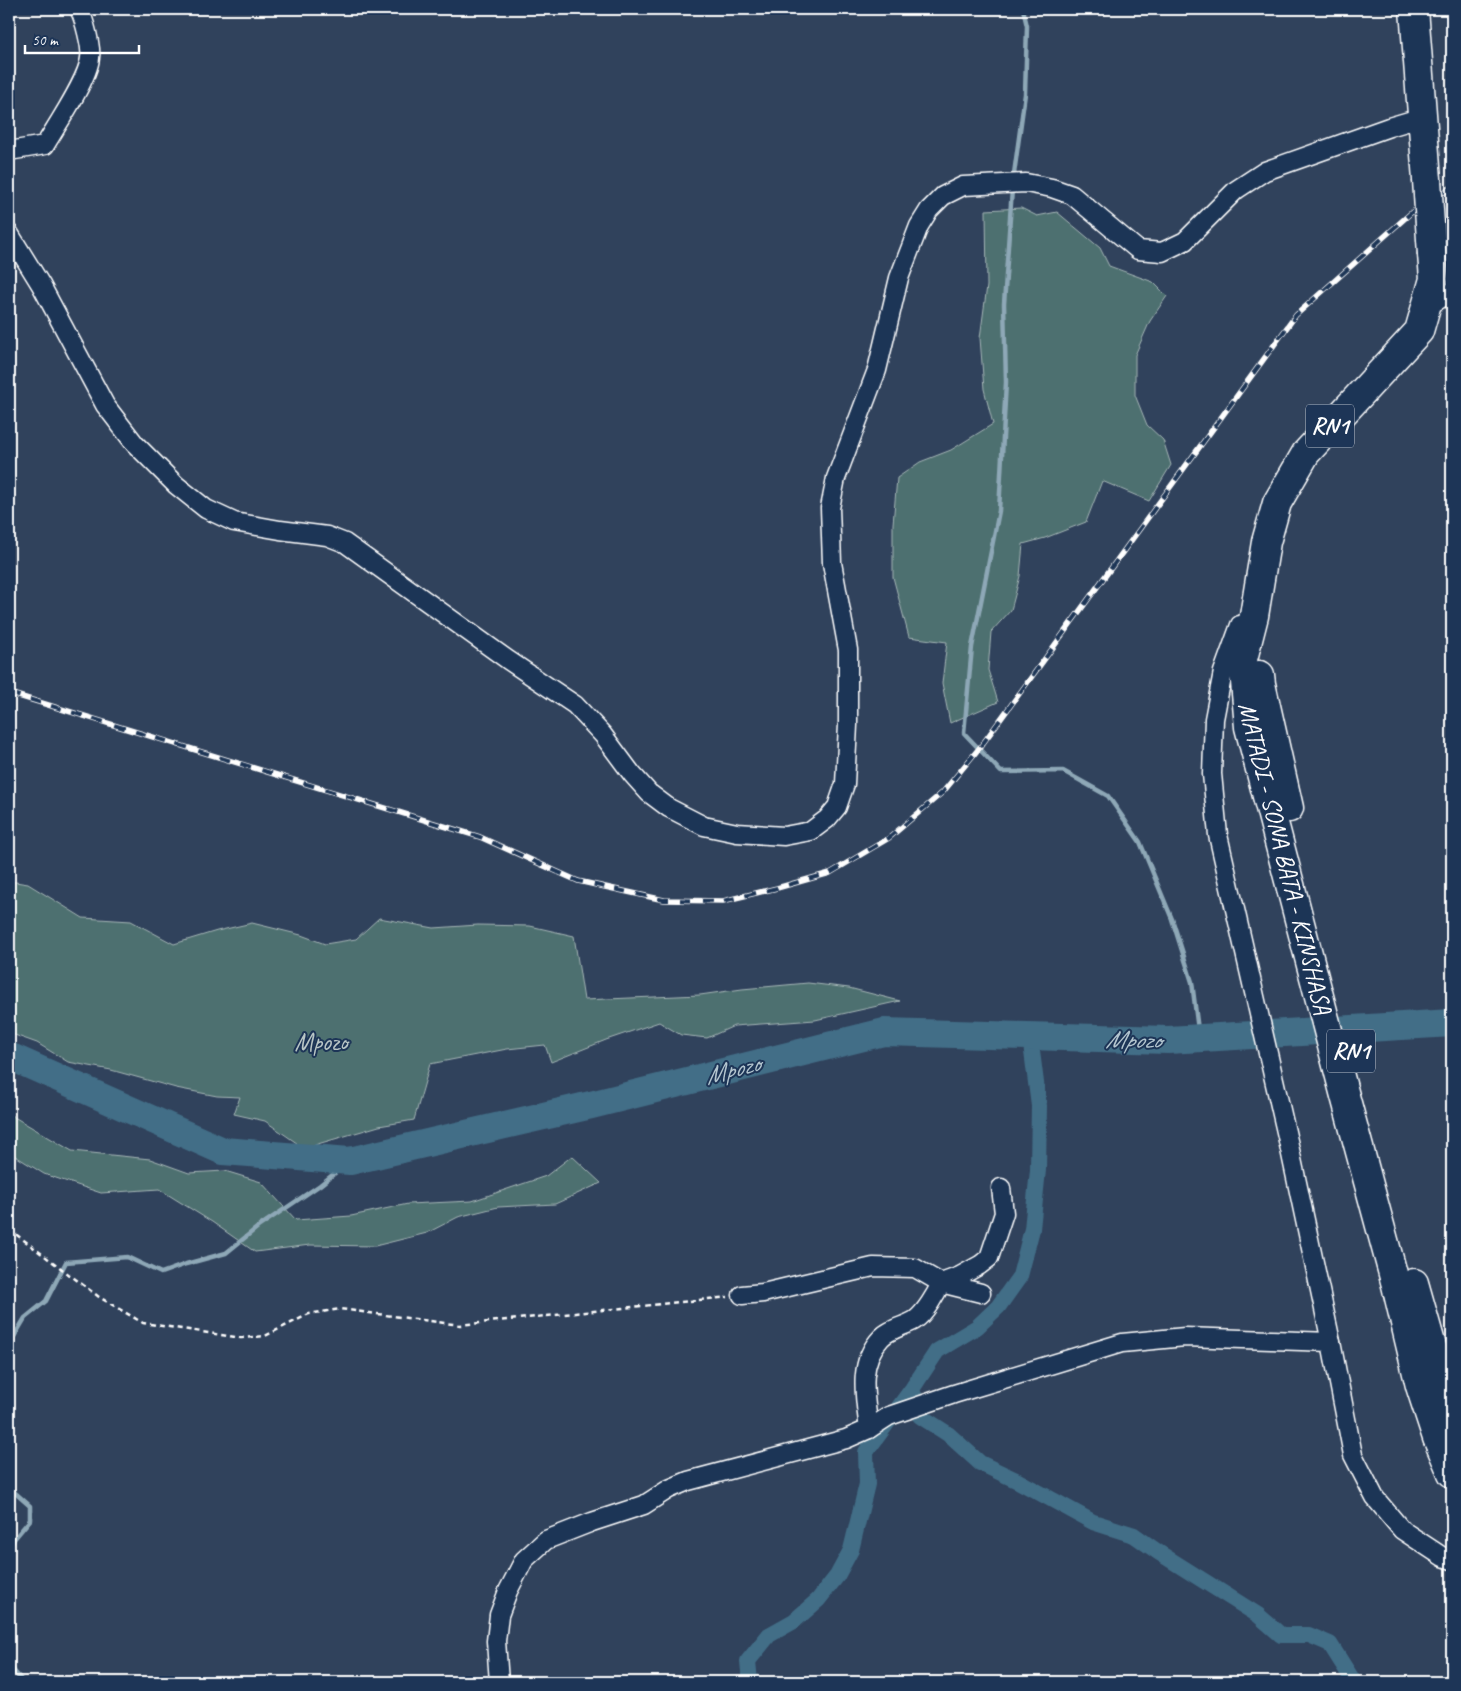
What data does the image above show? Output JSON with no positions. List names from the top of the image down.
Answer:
{
  "streets": {
    "highway": ["RN1", "MATADI - SONA BATA - KINSHASA"]
  },
  "water": ["Mpozo"],
  "parks": ["Mpozo"],
  "scale_bar": "50 m"
}
